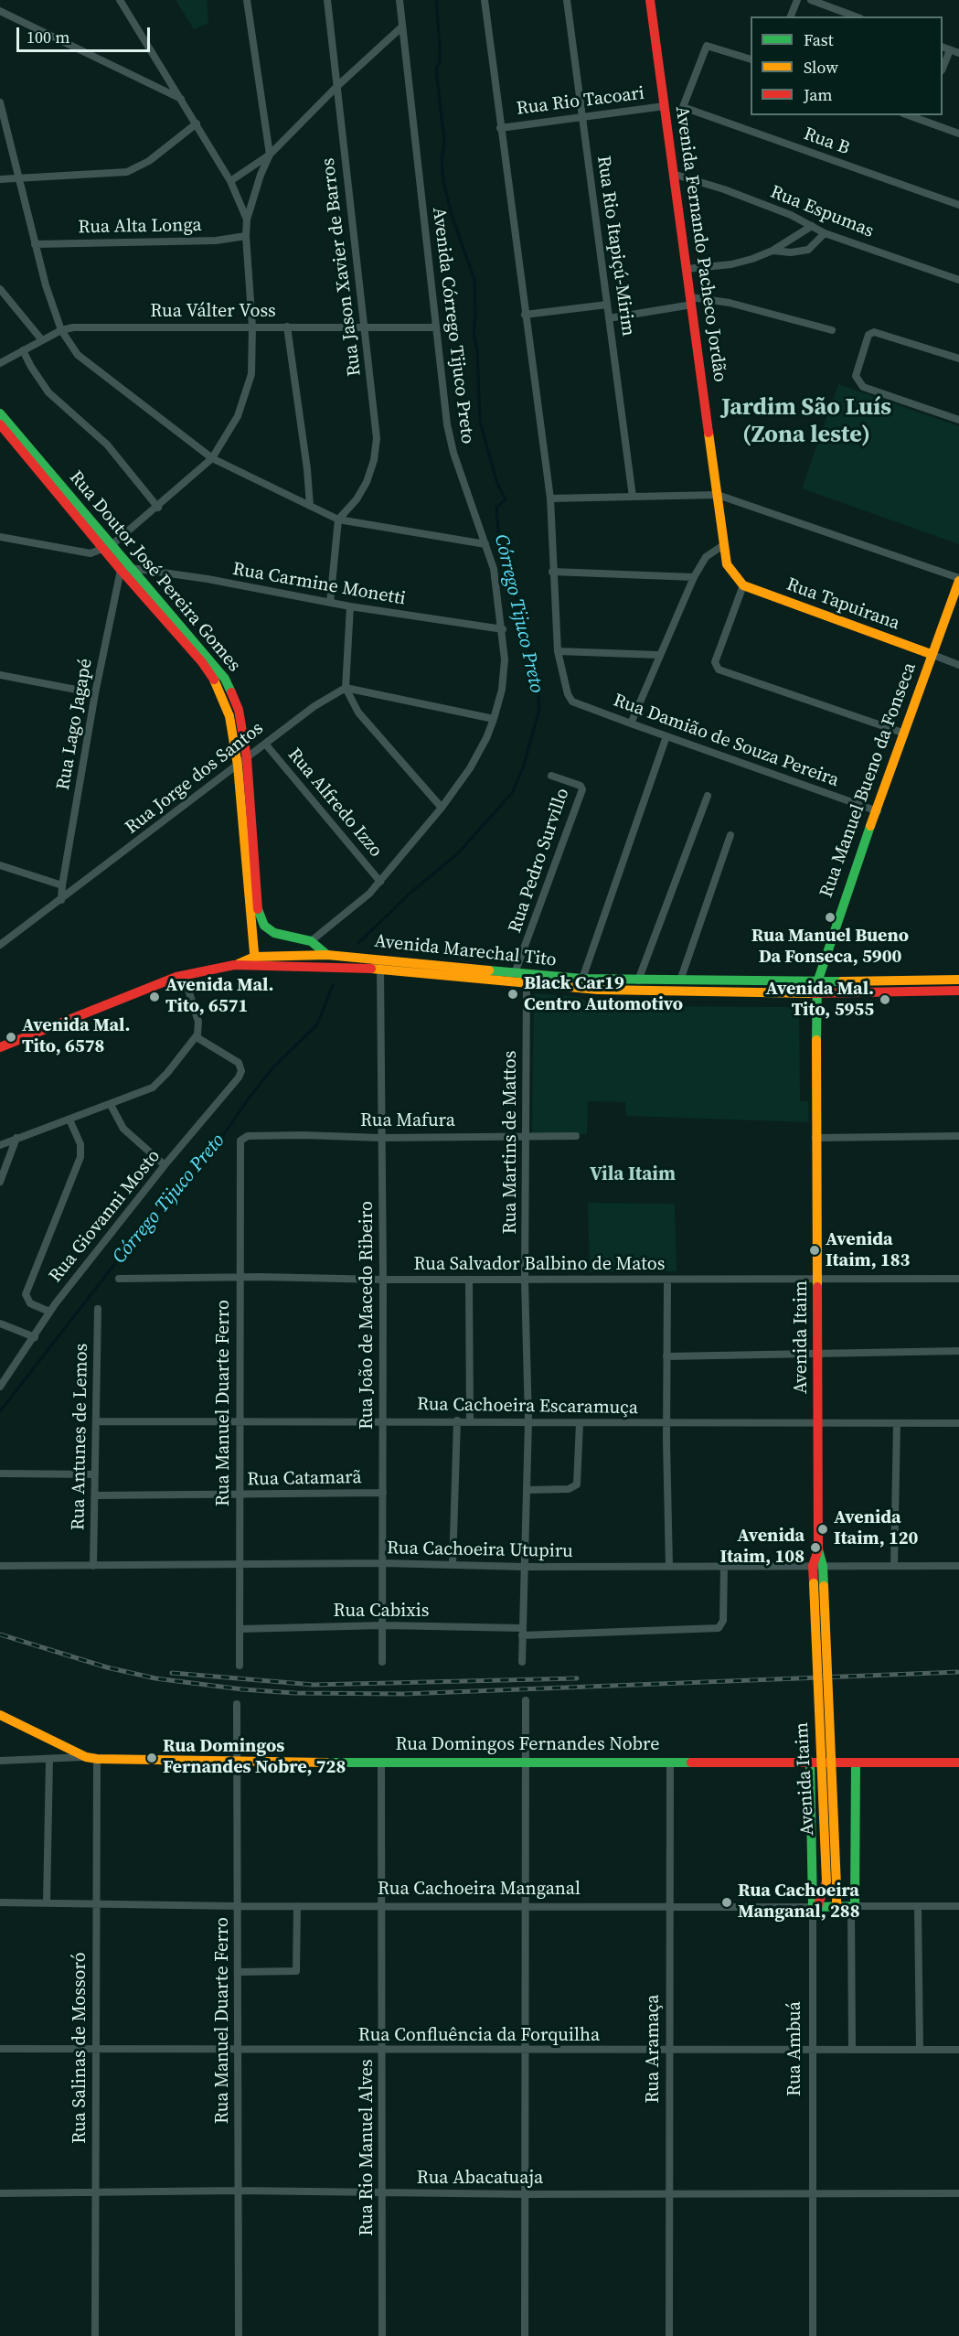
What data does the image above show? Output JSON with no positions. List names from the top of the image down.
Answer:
{
  "streets": {
    "street": [
      "Rua Rio Tacoari",
      "Rua B",
      "Rua Espumas",
      "Rua Alta Longa",
      "Avenida Fernando Pacheco Jordão",
      "Rua Rio Itapiçú-Mirim",
      "Rua Jason Xavier de Barros",
      "Rua Válter Voss",
      "Avenida Córrego Tijuco Preto",
      "Rua Doutor José Pereira Gomes",
      "Rua Carmine Monetti",
      "Rua Tapuirana",
      "Rua Lago Jagapé",
      "Rua Damião de Souza Pereira",
      "Rua Jorge dos Santos",
      "Rua Manuel Bueno da Fonseca",
      "Rua Alfredo Izzo",
      "Rua Pedro Survillo",
      "Avenida Marechal Tito",
      "Rua Mafura",
      "Rua Martins de Mattos",
      "Rua Giovanni Mosto",
      "Rua Salvador Balbino de Matos",
      "Rua João de Macedo Ribeiro",
      "Avenida Itaim",
      "Rua Manuel Duarte Ferro",
      "Rua Cachoeira Escaramuça",
      "Rua Antunes de Lemos",
      "Rua Catamarã",
      "Rua Cachoeira Utupiru",
      "Rua Cabixis",
      "Rua Domingos Fernandes Nobre",
      "Rua Cachoeira Manganal",
      "Rua Confluência da Forquilha",
      "Rua Salinas de Mossoró",
      "Rua Aramaça",
      "Rua Ambuá",
      "Rua Rio Manuel Alves",
      "Rua Abacatuaja"
    ]
  },
  "crossings": [
    ["Rua Rio Tacoari", "Avenida Fernando Pacheco Jordão"],
    ["Rua Rio Tacoari", "Rua Rio Itapiçú-Mirim"],
    ["Rua Espumas", "Avenida Fernando Pacheco Jordão"],
    ["Avenida Fernando Pacheco Jordão", "Rua Tapuirana"],
    ["Rua Jason Xavier de Barros", "Rua Válter Voss"],
    ["Rua Válter Voss", "Avenida Córrego Tijuco Preto"],
    ["Avenida Córrego Tijuco Preto", "Rua Carmine Monetti"],
    ["Avenida Córrego Tijuco Preto", "Rua Alfredo Izzo"],
    ["Rua Doutor José Pereira Gomes", "Rua Carmine Monetti"],
    ["Rua Doutor José Pereira Gomes", "Rua Lago Jagapé"],
    ["Rua Doutor José Pereira Gomes", "Rua Jorge dos Santos"],
    ["Rua Doutor José Pereira Gomes", "Avenida Marechal Tito"],
    ["Rua Carmine Monetti", "Rua Lago Jagapé"],
    ["Rua Tapuirana", "Rua Manuel Bueno da Fonseca"],
    ["Rua Lago Jagapé", "Rua Jorge dos Santos"],
    ["Rua Damião de Souza Pereira", "Rua Manuel Bueno da Fonseca"],
    ["Rua Jorge dos Santos", "Rua Alfredo Izzo"],
    ["Rua Manuel Bueno da Fonseca", "Avenida Marechal Tito"],
    ["Rua Manuel Bueno da Fonseca", "Avenida Itaim"],
    ["Rua Pedro Survillo", "Avenida Marechal Tito"],
    ["Avenida Marechal Tito", "Rua Martins de Mattos"],
    ["Avenida Marechal Tito", "Rua João de Macedo Ribeiro"],
    ["Avenida Marechal Tito", "Avenida Itaim"],
    ["Rua Mafura", "Rua Martins de Mattos"],
    ["Rua Mafura", "Rua João de Macedo Ribeiro"],
    ["Rua Mafura", "Rua Manuel Duarte Ferro"],
    ["Rua Martins de Mattos", "Rua Salvador Balbino de Matos"],
    ["Rua Martins de Mattos", "Rua Cachoeira Escaramuça"],
    ["Rua Martins de Mattos", "Rua Cachoeira Utupiru"],
    ["Rua Martins de Mattos", "Rua Cabixis"],
    ["Rua Salvador Balbino de Matos", "Rua João de Macedo Ribeiro"],
    ["Rua Salvador Balbino de Matos", "Avenida Itaim"],
    ["Rua Salvador Balbino de Matos", "Rua Manuel Duarte Ferro"],
    ["Rua João de Macedo Ribeiro", "Rua Cachoeira Escaramuça"],
    ["Rua João de Macedo Ribeiro", "Rua Catamarã"],
    ["Rua João de Macedo Ribeiro", "Rua Cachoeira Utupiru"],
    ["Rua João de Macedo Ribeiro", "Rua Cabixis"],
    ["Avenida Itaim", "Rua Cachoeira Escaramuça"],
    ["Avenida Itaim", "Rua Cachoeira Utupiru"],
    ["Avenida Itaim", "Rua Cachoeira Manganal"],
    ["Avenida Itaim", "Rua Ambuá"],
    ["Rua Manuel Duarte Ferro", "Rua Cachoeira Escaramuça"],
    ["Rua Manuel Duarte Ferro", "Rua Catamarã"],
    ["Rua Manuel Duarte Ferro", "Rua Cachoeira Utupiru"],
    ["Rua Manuel Duarte Ferro", "Rua Cabixis"],
    ["Rua Manuel Duarte Ferro", "Rua Domingos Fernandes Nobre"],
    ["Rua Manuel Duarte Ferro", "Rua Cachoeira Manganal"],
    ["Rua Manuel Duarte Ferro", "Rua Confluência da Forquilha"],
    ["Rua Manuel Duarte Ferro", "Rua Abacatuaja"],
    ["Rua Cachoeira Escaramuça", "Rua Antunes de Lemos"],
    ["Rua Antunes de Lemos", "Rua Catamarã"],
    ["Rua Antunes de Lemos", "Rua Cachoeira Utupiru"],
    ["Rua Cachoeira Utupiru", "Rua Cabixis"],
    ["Rua Domingos Fernandes Nobre", "Rua Salinas de Mossoró"],
    ["Rua Domingos Fernandes Nobre", "Rua Aramaça"],
    ["Rua Domingos Fernandes Nobre", "Rua Ambuá"],
    ["Rua Domingos Fernandes Nobre", "Rua Rio Manuel Alves"],
    ["Rua Cachoeira Manganal", "Rua Salinas de Mossoró"],
    ["Rua Cachoeira Manganal", "Rua Aramaça"],
    ["Rua Cachoeira Manganal", "Rua Ambuá"],
    ["Rua Cachoeira Manganal", "Rua Rio Manuel Alves"],
    ["Rua Confluência da Forquilha", "Rua Salinas de Mossoró"],
    ["Rua Confluência da Forquilha", "Rua Aramaça"],
    ["Rua Confluência da Forquilha", "Rua Ambuá"],
    ["Rua Confluência da Forquilha", "Rua Rio Manuel Alves"],
    ["Rua Salinas de Mossoró", "Rua Abacatuaja"],
    ["Rua Aramaça", "Rua Abacatuaja"],
    ["Rua Ambuá", "Rua Abacatuaja"],
    ["Rua Rio Manuel Alves", "Rua Abacatuaja"]
  ],
  "districts": ["Jardim São Luís (Zona leste)", "Vila Itaim"],
  "water": ["Córrego Tijuco Preto"],
  "places": [
    "Rua Manuel Bueno Da Fonseca, 5900",
    "Black Car19 Centro Automotivo",
    "Avenida Mal. Tito, 6571",
    "Avenida Mal. Tito, 5955",
    "Avenida Mal. Tito, 6578",
    "Avenida Itaim, 183",
    "Avenida Itaim, 120",
    "Avenida Itaim, 108",
    "Rua Domingos Fernandes Nobre, 728",
    "Rua Cachoeira Manganal, 288"
  ],
  "legend": ["Fast", "Slow", "Jam"],
  "scale_bar": "100 m"
}
